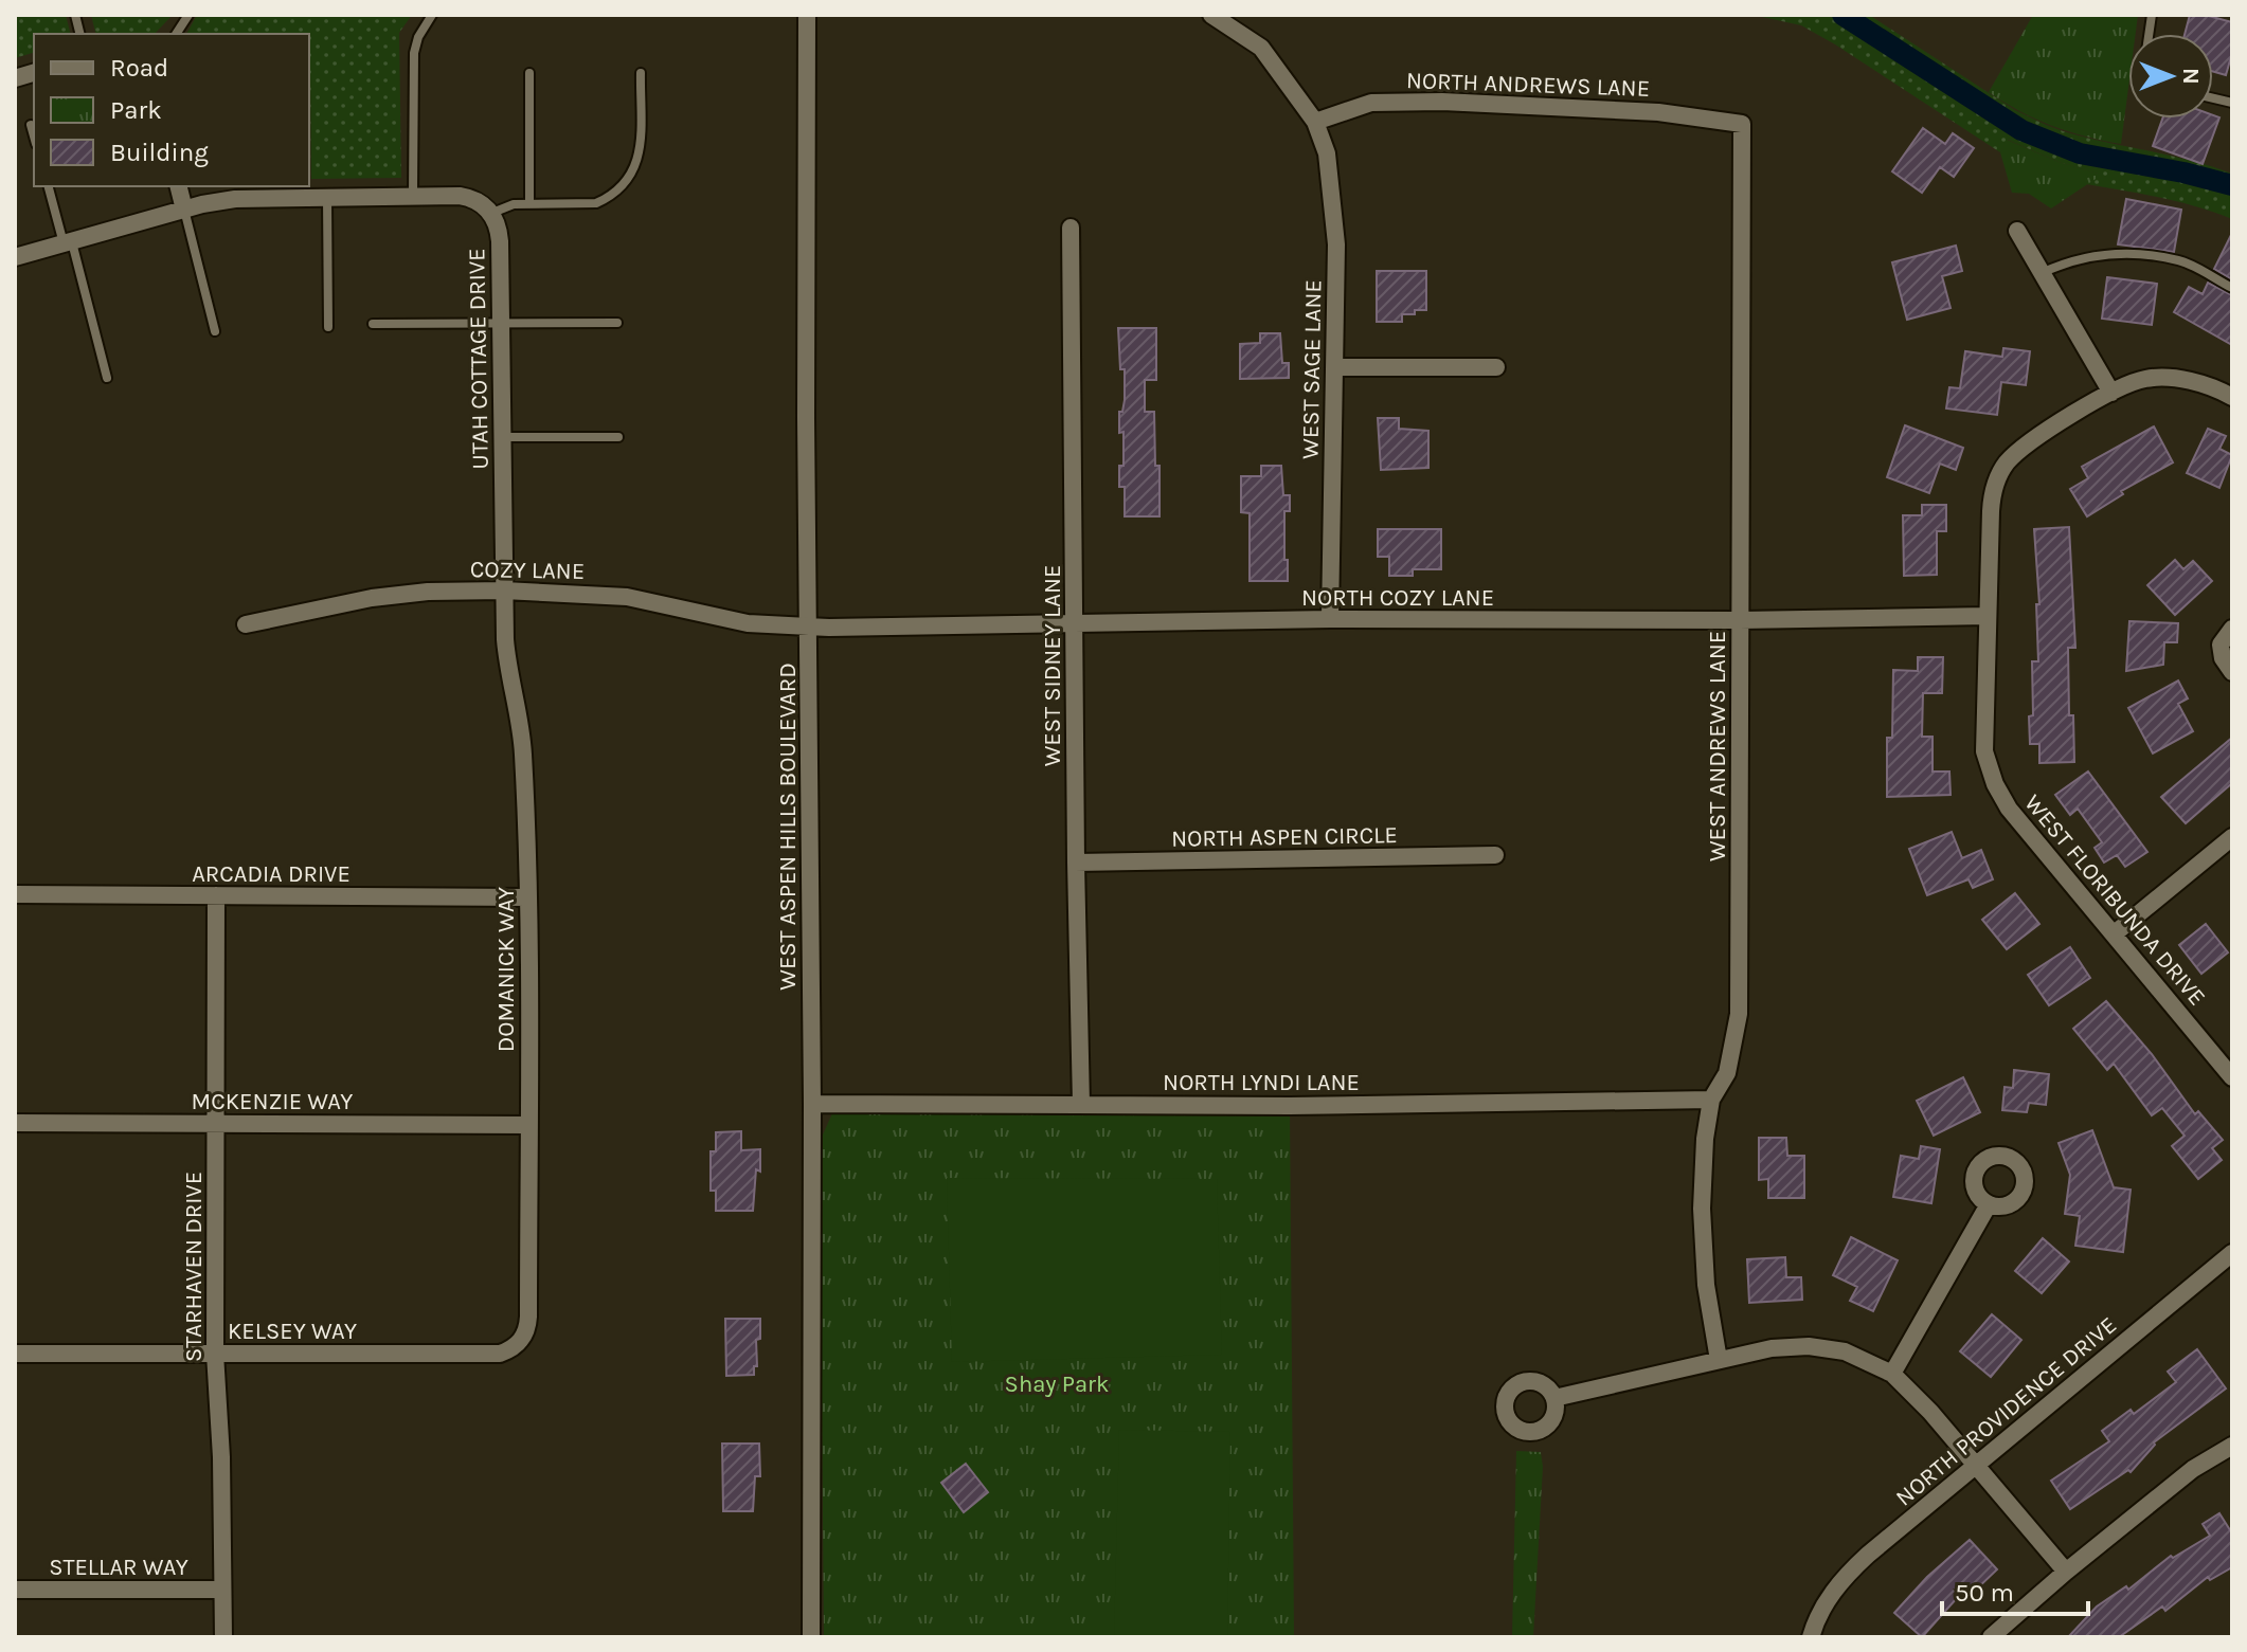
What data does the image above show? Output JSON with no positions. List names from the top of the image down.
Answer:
{
  "streets": {
    "street": [
      "NORTH ANDREWS LANE",
      "UTAH COTTAGE DRIVE",
      "WEST SAGE LANE",
      "COZY LANE",
      "NORTH COZY LANE",
      "WEST SIDNEY LANE",
      "WEST ANDREWS LANE",
      "WEST ASPEN HILLS BOULEVARD",
      "NORTH ASPEN CIRCLE",
      "ARCADIA DRIVE",
      "WEST FLORIBUNDA DRIVE",
      "DOMANICK WAY",
      "NORTH LYNDI LANE",
      "MCKENZIE WAY",
      "STARHAVEN DRIVE",
      "KELSEY WAY",
      "NORTH PROVIDENCE DRIVE",
      "STELLAR WAY"
    ]
  },
  "crossings": [
    ["NORTH ANDREWS LANE", "WEST SAGE LANE"],
    ["NORTH ANDREWS LANE", "WEST ANDREWS LANE"],
    ["UTAH COTTAGE DRIVE", "COZY LANE"],
    ["UTAH COTTAGE DRIVE", "DOMANICK WAY"],
    ["WEST SAGE LANE", "NORTH COZY LANE"],
    ["COZY LANE", "NORTH COZY LANE"],
    ["COZY LANE", "WEST ASPEN HILLS BOULEVARD"],
    ["COZY LANE", "DOMANICK WAY"],
    ["NORTH COZY LANE", "WEST SIDNEY LANE"],
    ["NORTH COZY LANE", "WEST ANDREWS LANE"],
    ["NORTH COZY LANE", "WEST ASPEN HILLS BOULEVARD"],
    ["NORTH COZY LANE", "WEST FLORIBUNDA DRIVE"],
    ["WEST SIDNEY LANE", "NORTH ASPEN CIRCLE"],
    ["WEST SIDNEY LANE", "NORTH LYNDI LANE"],
    ["WEST ANDREWS LANE", "NORTH LYNDI LANE"],
    ["WEST ASPEN HILLS BOULEVARD", "NORTH LYNDI LANE"],
    ["ARCADIA DRIVE", "DOMANICK WAY"],
    ["ARCADIA DRIVE", "STARHAVEN DRIVE"],
    ["DOMANICK WAY", "MCKENZIE WAY"],
    ["DOMANICK WAY", "KELSEY WAY"],
    ["MCKENZIE WAY", "STARHAVEN DRIVE"],
    ["STARHAVEN DRIVE", "KELSEY WAY"],
    ["STARHAVEN DRIVE", "STELLAR WAY"]
  ],
  "parks": ["Shay Park"],
  "legend": ["Road", "Park", "Building"],
  "scale_bar": "50 m",
  "north": "right"
}
